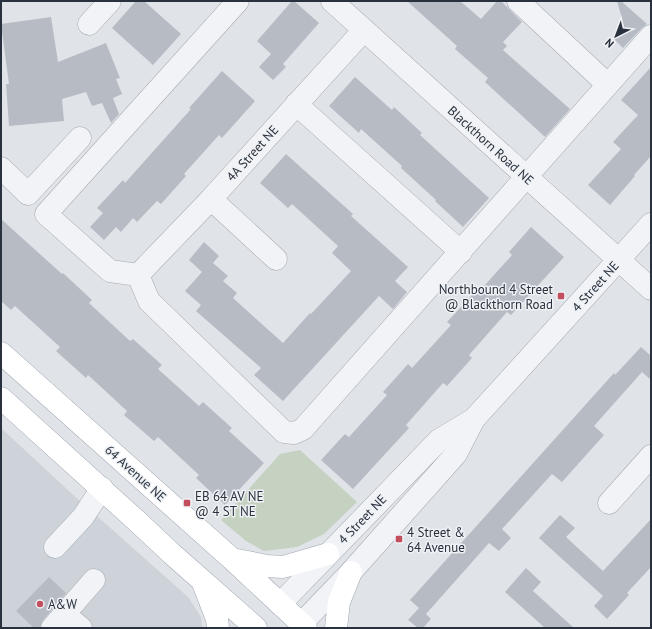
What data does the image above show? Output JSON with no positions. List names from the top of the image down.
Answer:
{
  "streets": {
    "main road": ["4 Street NE", "64 Avenue NE"],
    "street": ["Blackthorn Road NE", "4A Street NE"]
  },
  "crossings": [
    ["Blackthorn Road NE", "4A Street NE"],
    ["Blackthorn Road NE", "4 Street NE"],
    ["4 Street NE", "64 Avenue NE"]
  ],
  "places": {
    "transit": ["Northbound 4 Street @ Blackthorn Road", "EB 64 AV NE @ 4 ST NE", "4 Street & 64 Avenue"],
    "other": ["A&W"]
  },
  "north": "bottom left"
}
